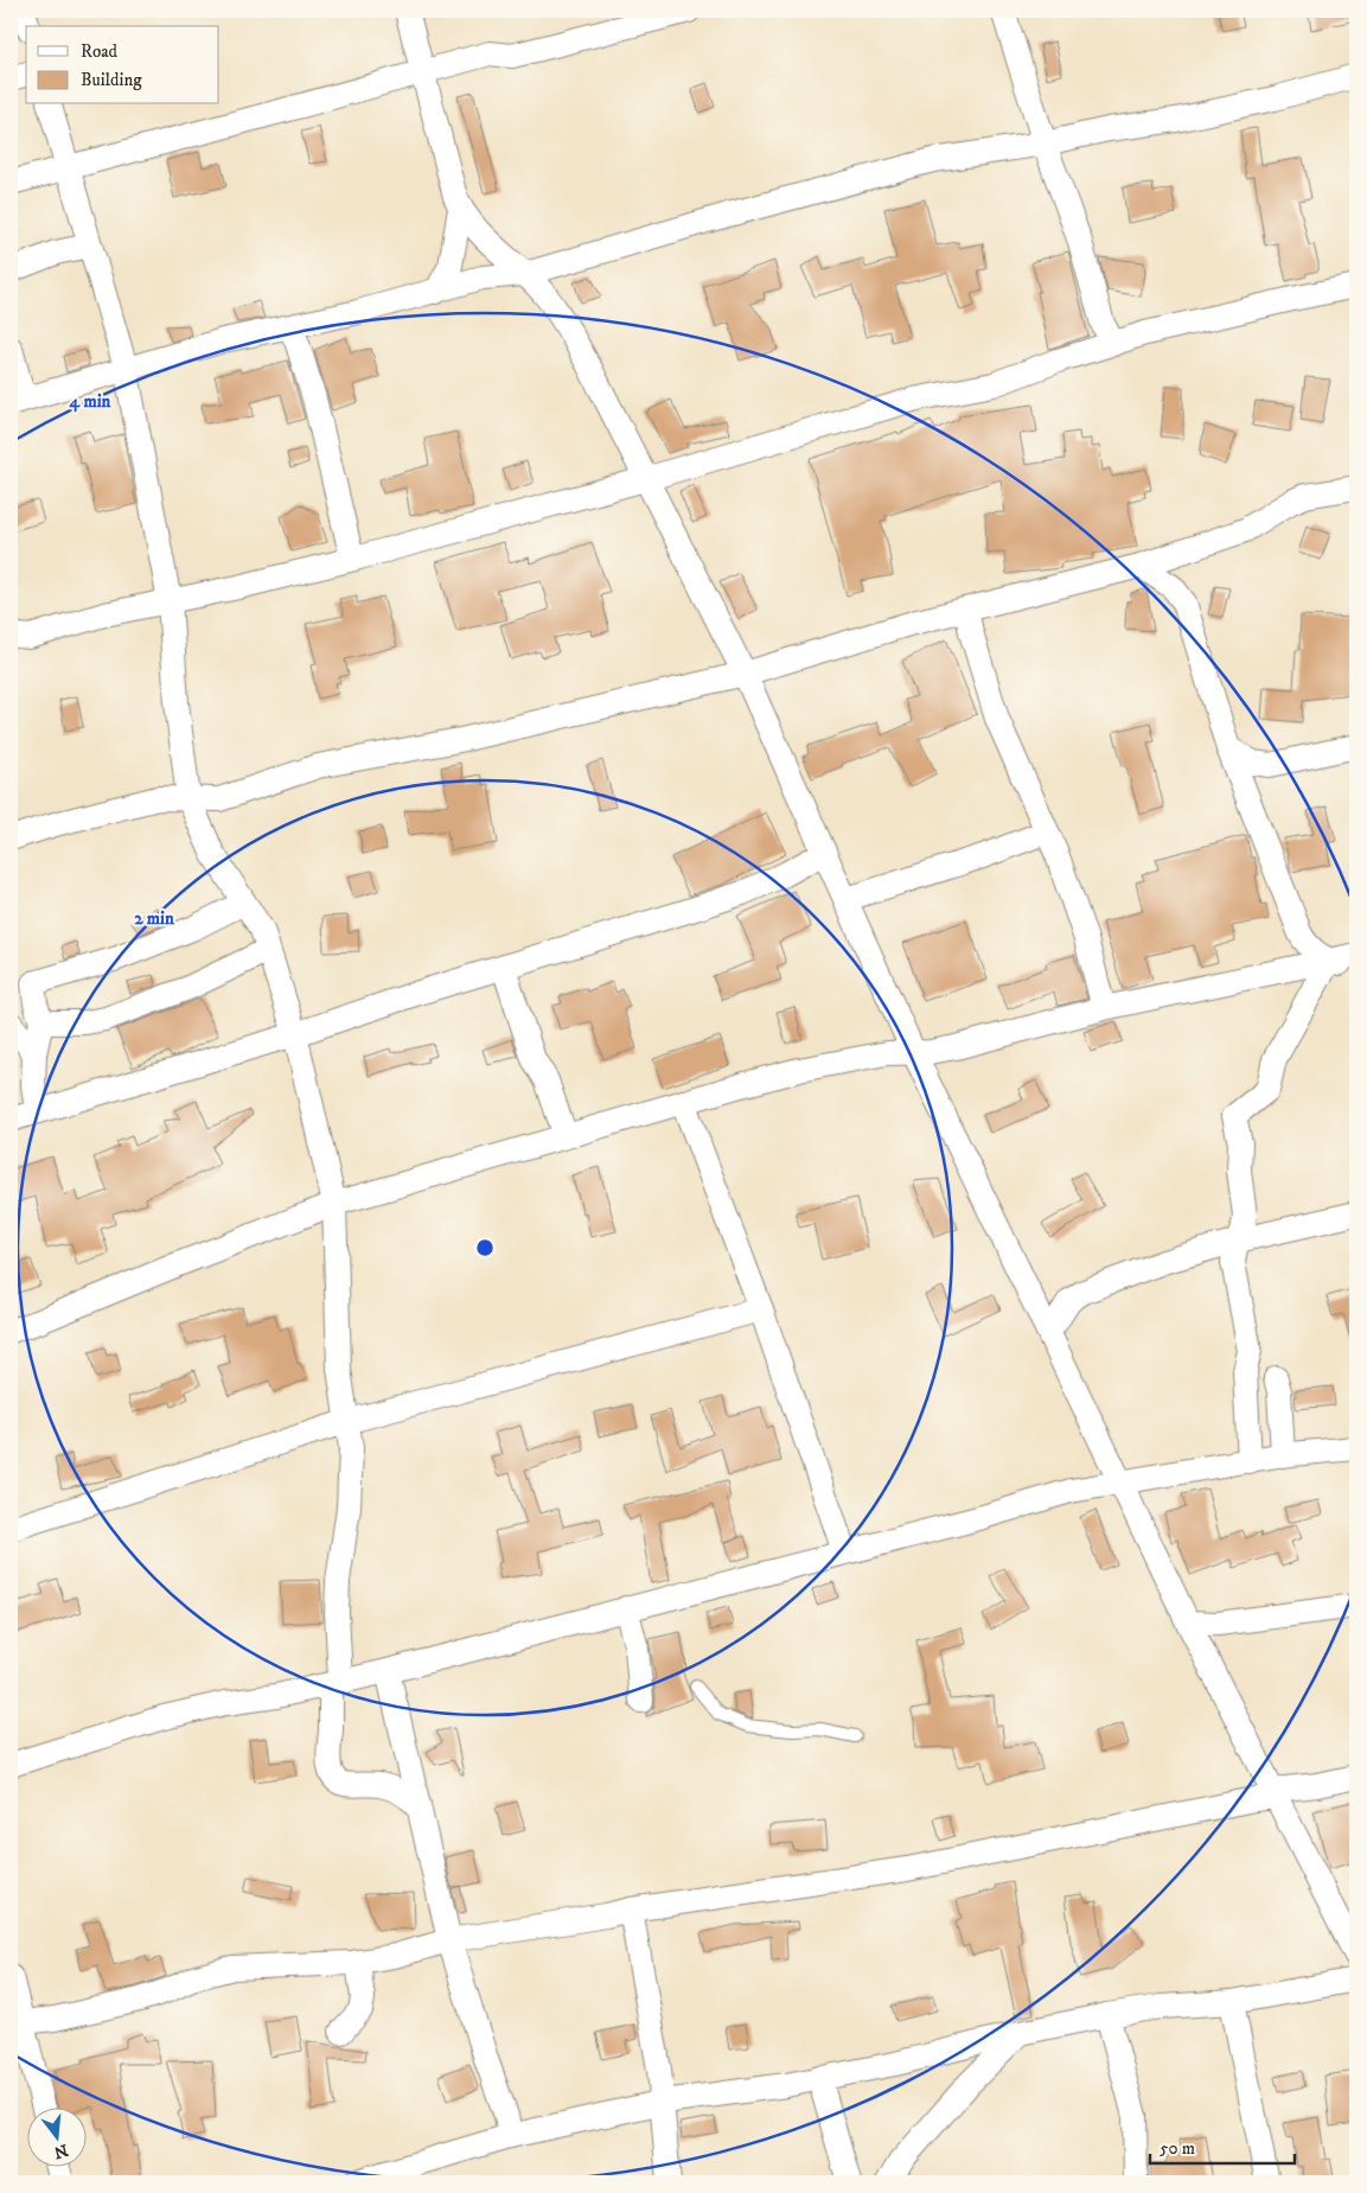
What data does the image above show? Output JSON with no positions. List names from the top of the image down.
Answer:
{
  "legend": ["Road", "Building"],
  "scale_bar": "50 m",
  "north": "bottom",
  "rings": ["4 min", "2 min"]
}
